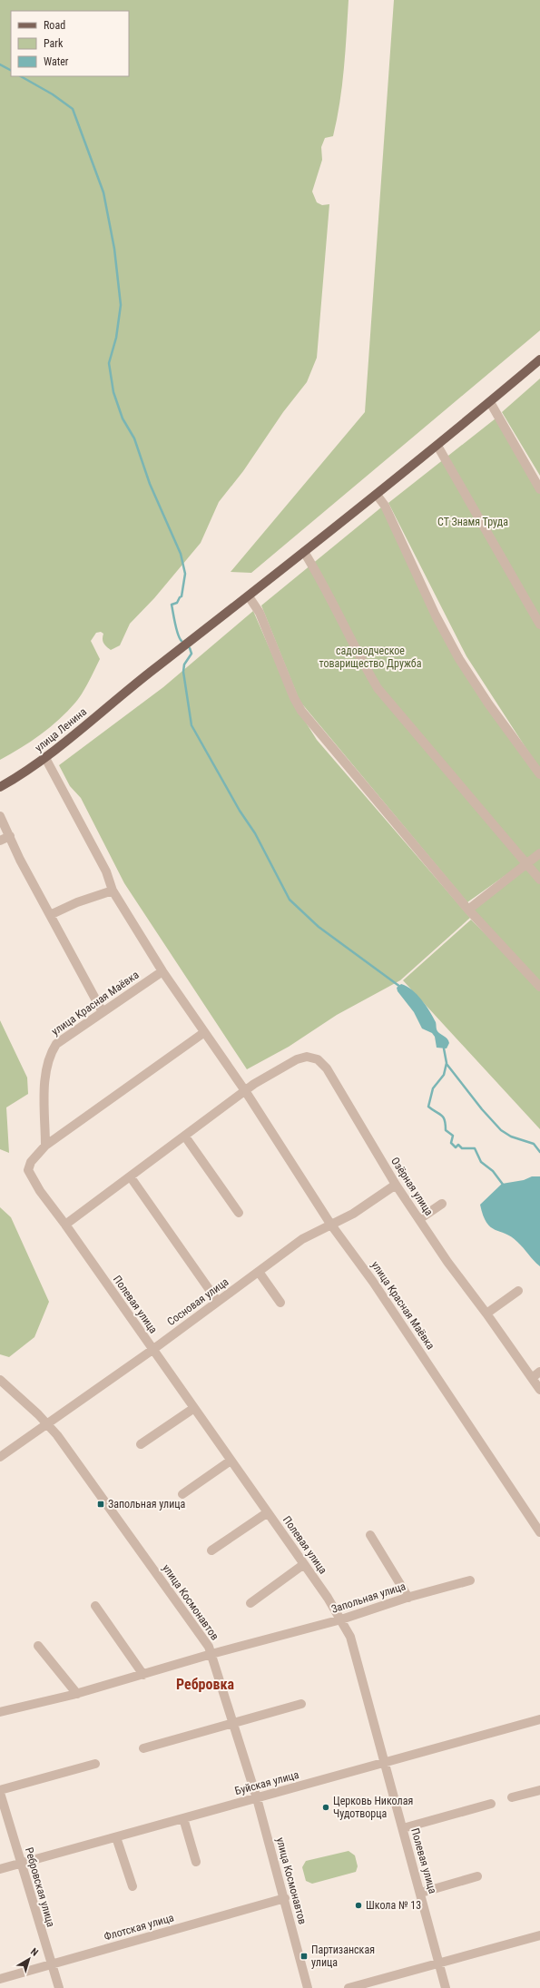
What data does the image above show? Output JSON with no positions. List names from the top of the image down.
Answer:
{
  "streets": {
    "main road": ["улица Ленина"],
    "street": [
      "улица Красная Маёвка",
      "Озёрная улица",
      "Сосновая улица",
      "Полевая улица",
      "Запольная улица",
      "улица Космонавтов",
      "Буйская улица",
      "Ребровская улица",
      "Флотская улица"
    ]
  },
  "crossings": [
    ["улица Ленина", "улица Красная Маёвка"],
    ["улица Красная Маёвка", "Озёрная улица"],
    ["улица Красная Маёвка", "Сосновая улица"],
    ["улица Красная Маёвка", "Полевая улица"],
    ["Озёрная улица", "Сосновая улица"],
    ["Сосновая улица", "Полевая улица"],
    ["Сосновая улица", "улица Космонавтов"],
    ["Полевая улица", "Запольная улица"],
    ["Полевая улица", "Буйская улица"],
    ["Запольная улица", "улица Космонавтов"],
    ["улица Космонавтов", "Буйская улица"],
    ["улица Космонавтов", "Флотская улица"],
    ["Буйская улица", "Ребровская улица"],
    ["Ребровская улица", "Флотская улица"]
  ],
  "districts": ["Ребровка"],
  "parks": ["СТ Знамя Труда", "садоводческое товарищество Дружба"],
  "places": {
    "transit": ["Запольная улица", "Партизанская улица"],
    "other": ["Церковь Николая Чудотворца", "Школа № 13"]
  },
  "legend": ["Road", "Park", "Water"],
  "north": "top right"
}
